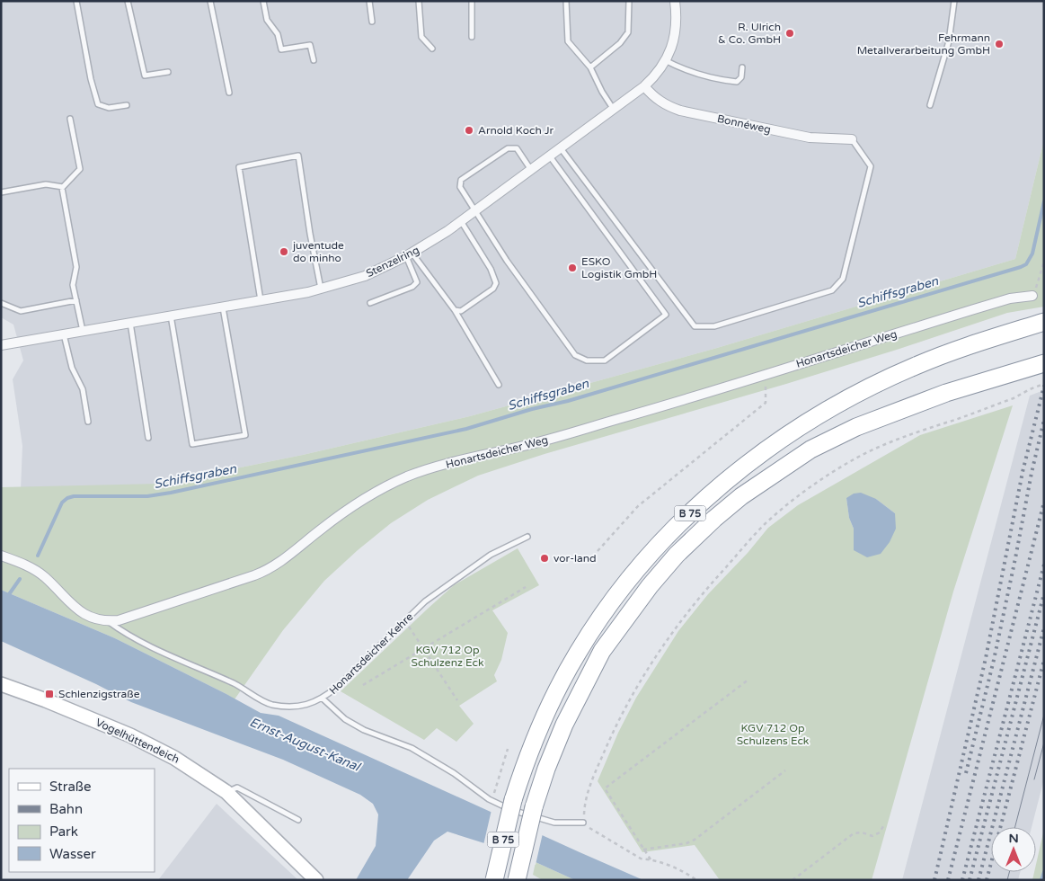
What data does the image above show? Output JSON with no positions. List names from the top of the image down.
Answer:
{
  "streets": {
    "highway": ["B 75"],
    "street": [
      "Bonnéweg",
      "Stenzelring",
      "Honartsdeicher Weg",
      "Vogelhüttendeich"
    ],
    "lane": ["Honartsdeicher Kehre"]
  },
  "crossings": [
    ["Bonnéweg", "Stenzelring"],
    ["Honartsdeicher Weg", "Honartsdeicher Kehre"]
  ],
  "water": ["Schiffsgraben", "Ernst-August-Kanal"],
  "parks": ["KGV 712 Op Schulzenz Eck", "KGV 712 Op Schulzens Eck"],
  "places": {
    "other": [
      "R. Ulrich & Co. GmbH",
      "Fehrmann Metallverarbeitung GmbH",
      "Arnold Koch Jr",
      "juventude do minho",
      "ESKO Logistik GmbH",
      "vor-land"
    ],
    "transit": ["Schlenzigstraße"]
  },
  "legend": [
    "Straße",
    "Bahn",
    "Park",
    "Wasser"
  ],
  "north": "top"
}
